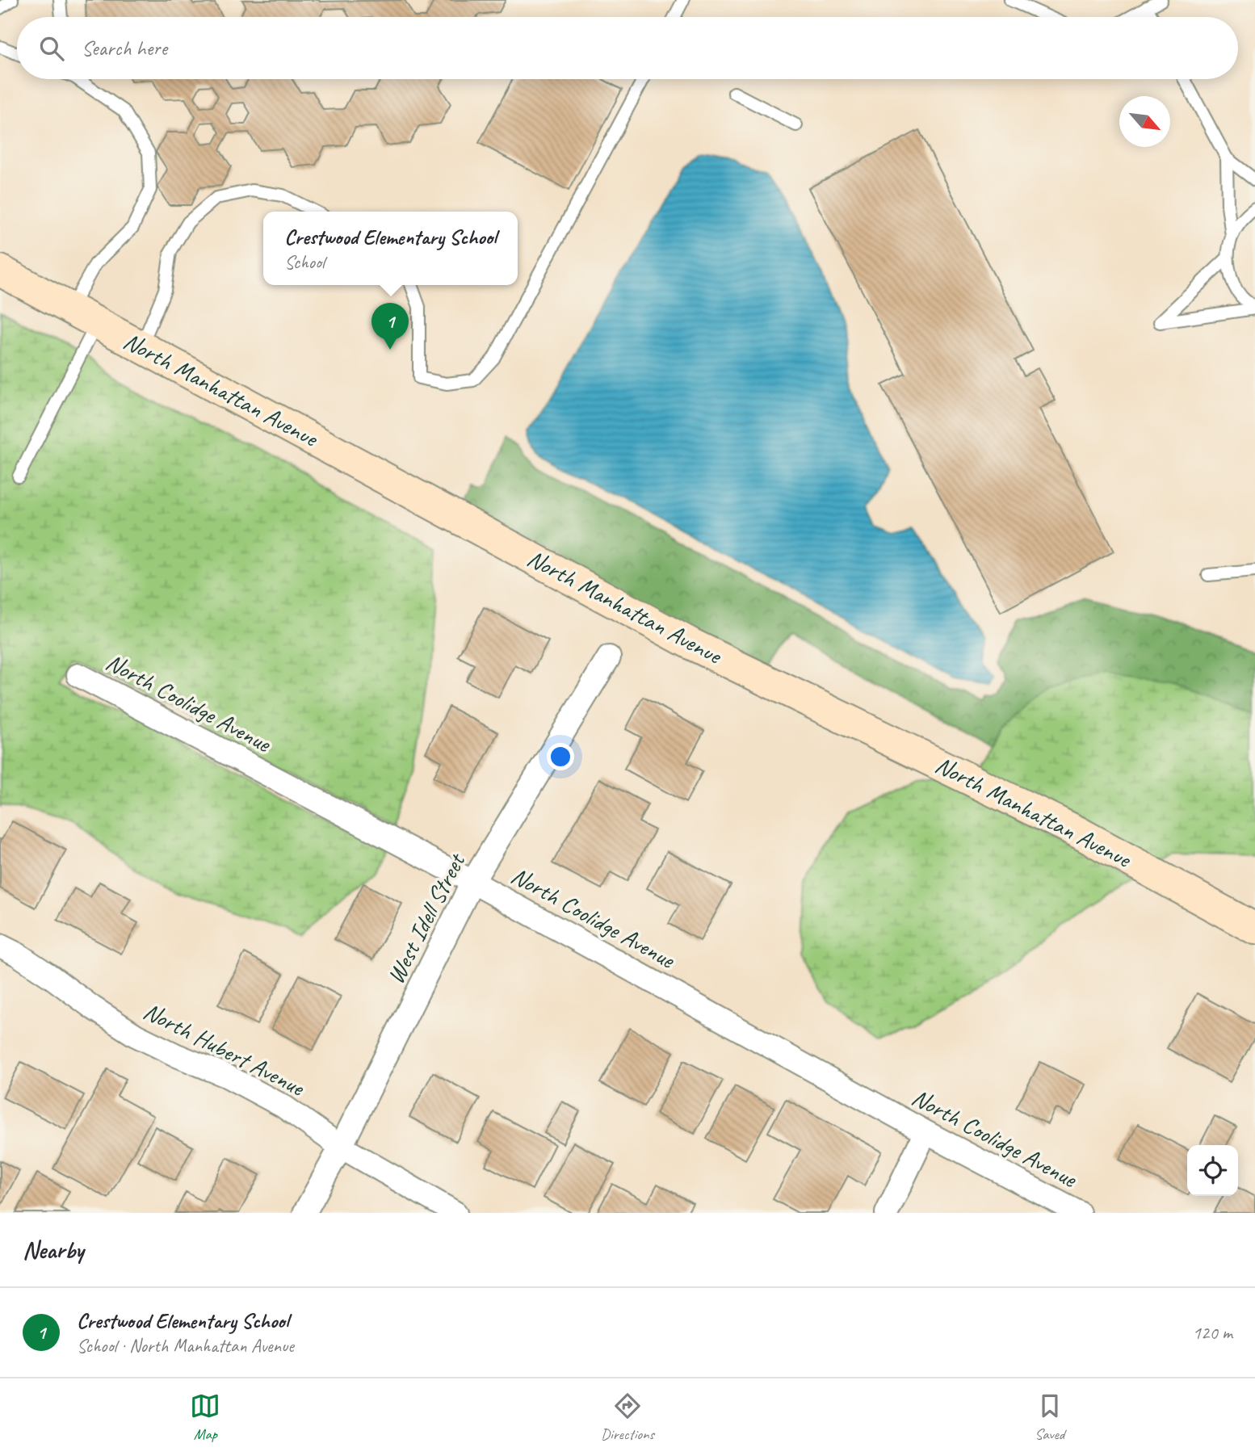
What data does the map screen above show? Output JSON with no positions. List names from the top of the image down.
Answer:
{
  "streets": {
    "street": [
      "North Manhattan Avenue",
      "North Coolidge Avenue",
      "West Idell Street",
      "North Hubert Avenue"
    ]
  },
  "crossings": [
    ["North Coolidge Avenue", "West Idell Street"],
    ["West Idell Street", "North Hubert Avenue"]
  ],
  "north": "bottom right",
  "page": {
    "search": "Search here",
    "popup": ["Crestwood Elementary School", "School"],
    "pins": "1",
    "heading": "Nearby",
    "list": [
      {
        "mark": "1",
        "name": "Crestwood Elementary School",
        "note": "School · North Manhattan Avenue",
        "value": "120 m"
      }
    ],
    "nav": ["Map", "Directions", "Saved"]
  }
}
